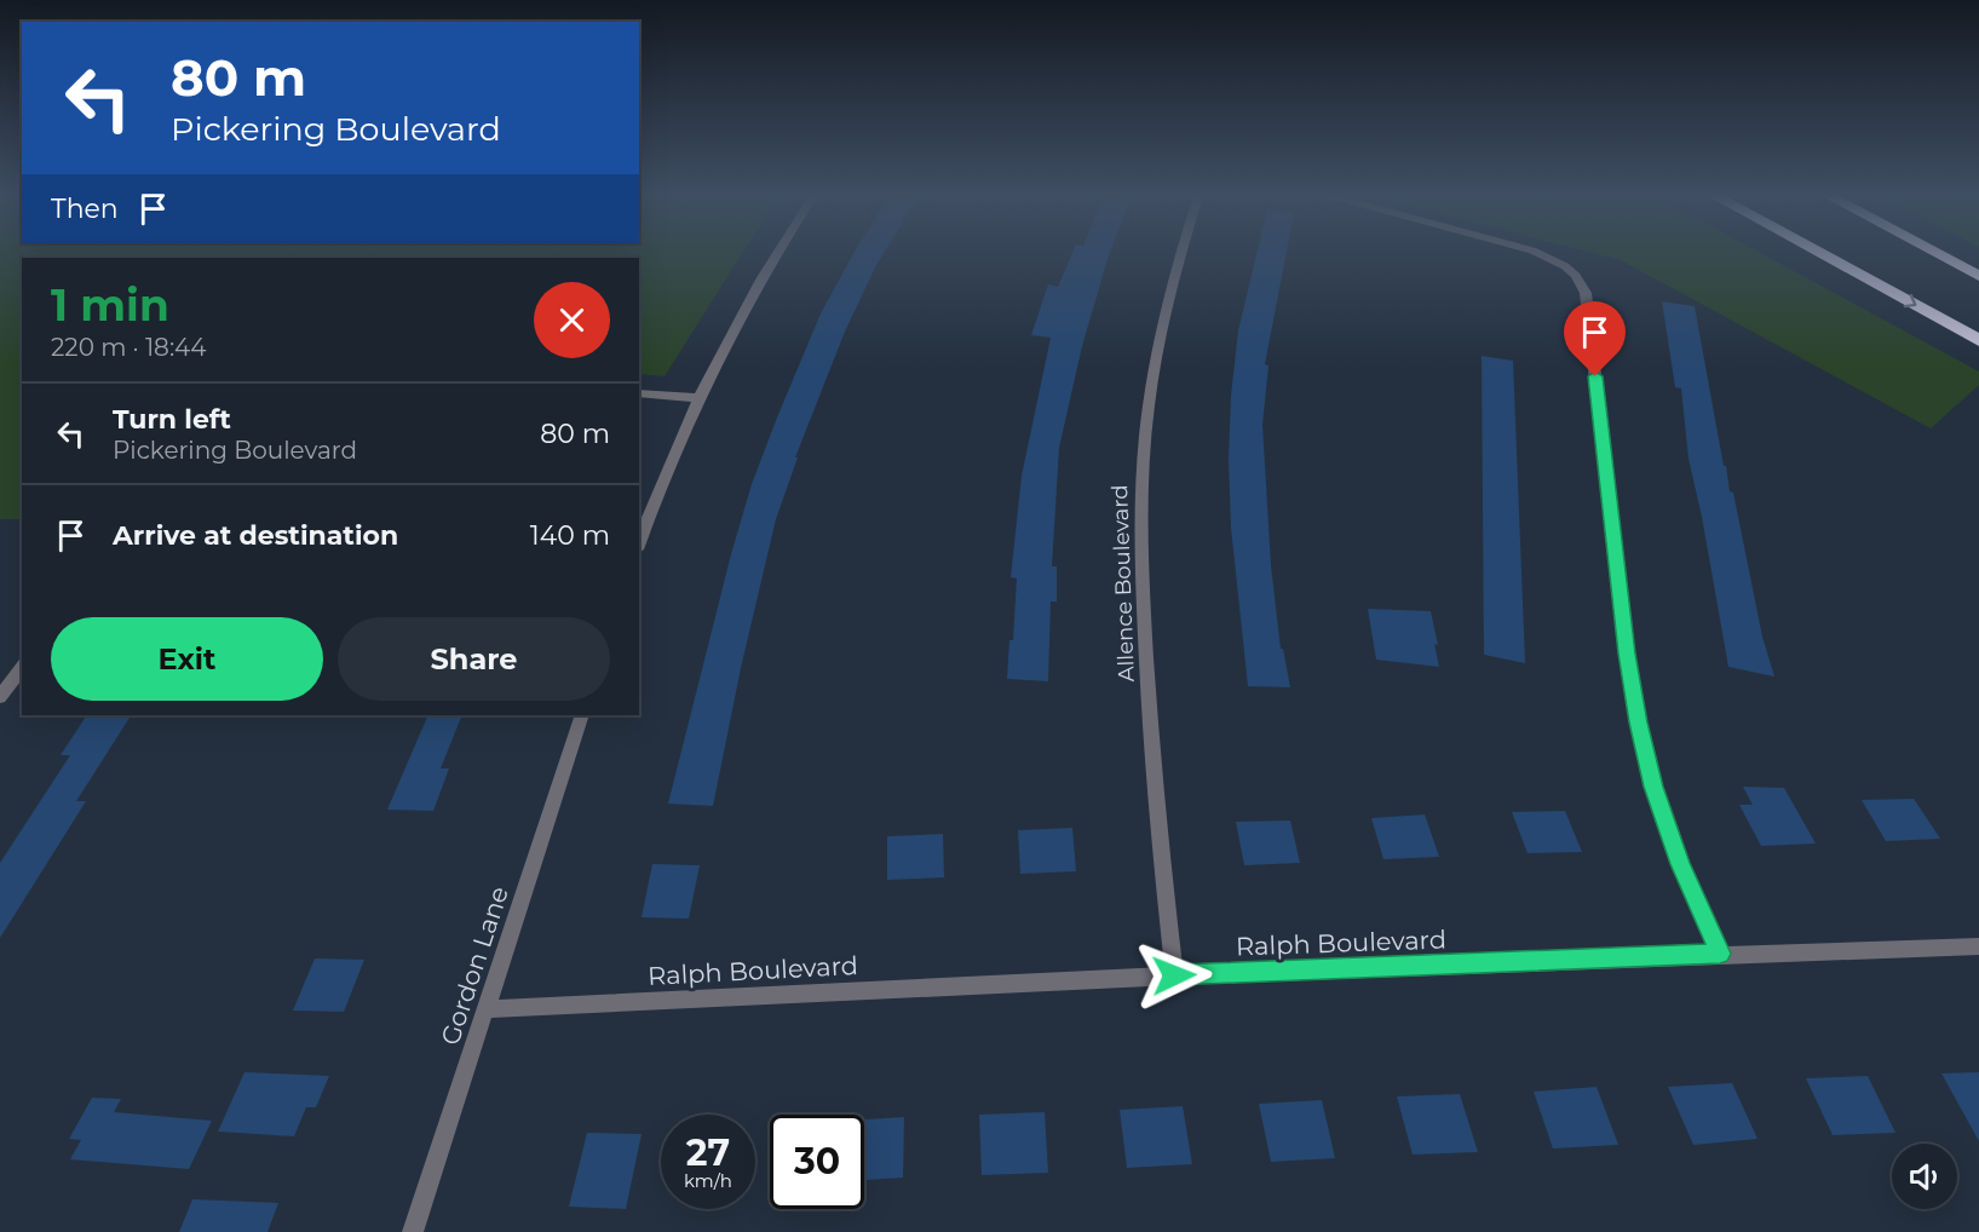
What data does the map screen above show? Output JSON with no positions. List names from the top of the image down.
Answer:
{
  "streets": {
    "street": ["Allence Boulevard", "Ralph Boulevard", "Gordon Lane"]
  },
  "crossings": [
    ["Allence Boulevard", "Ralph Boulevard"],
    ["Ralph Boulevard", "Gordon Lane"]
  ],
  "page": {
    "turn": ["80 m", "Pickering Boulevard"],
    "then": "Then",
    "heading": ["1 min", "220 m · 18:44"],
    "list": [
      {
        "name": "Turn left",
        "note": "Pickering Boulevard",
        "value": "80 m"
      },
      {
        "name": "Arrive at destination",
        "value": "140 m"
      }
    ],
    "buttons": ["Exit", "Share"],
    "speed": "27 km/h",
    "limit": "30"
  }
}
